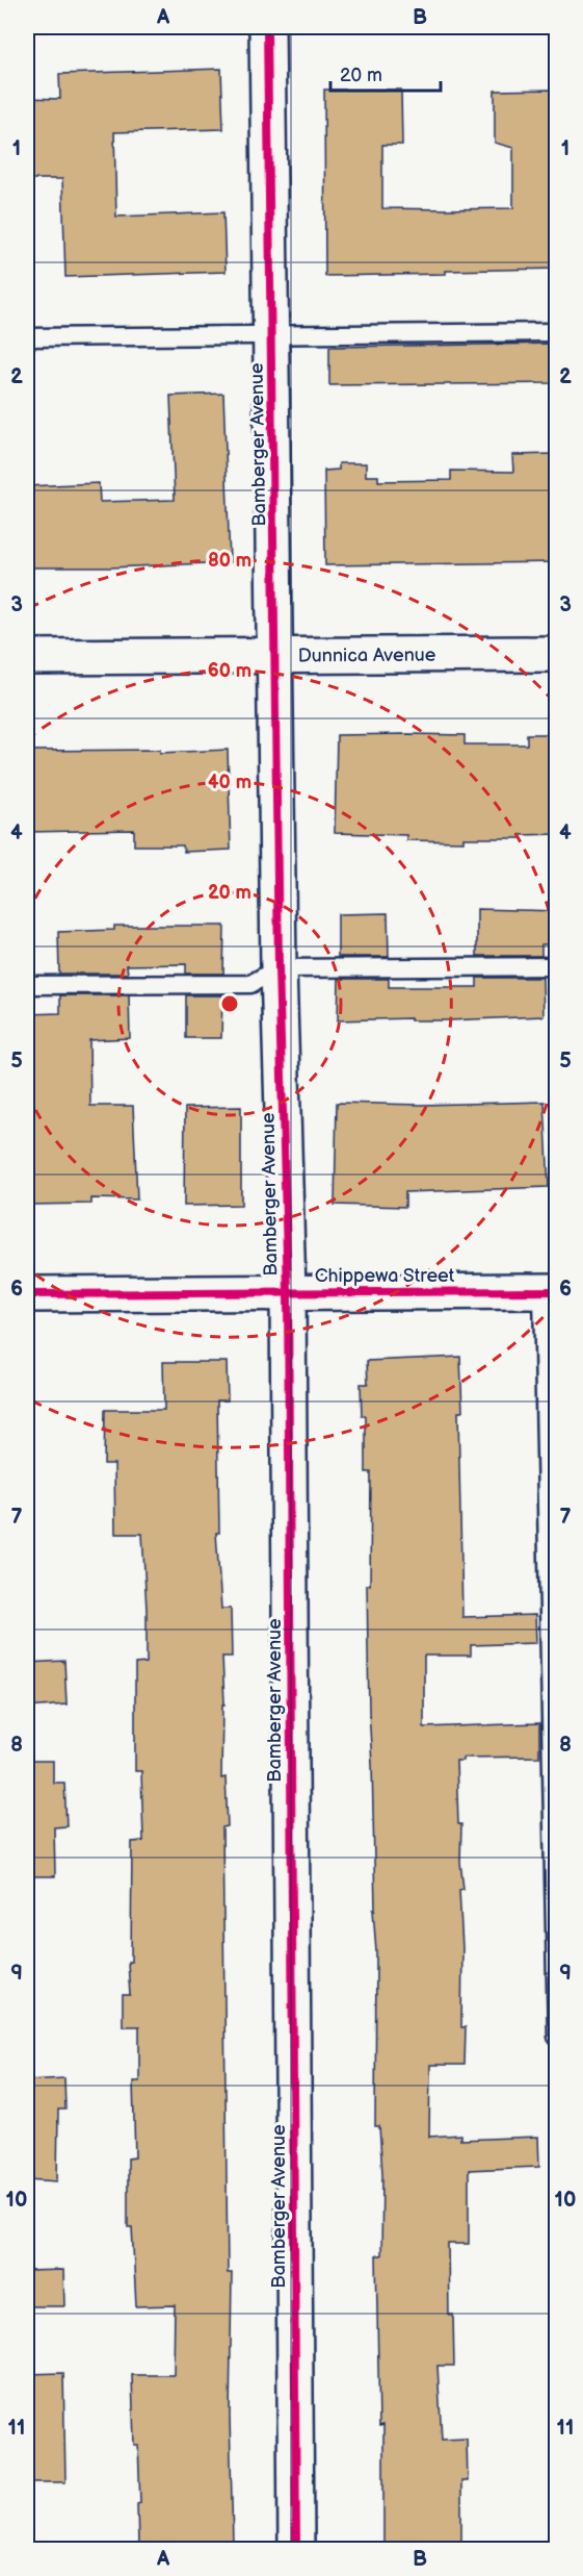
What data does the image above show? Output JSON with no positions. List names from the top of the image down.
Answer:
{
  "streets": {
    "street": ["Bamberger Avenue", "Dunnica Avenue", "Chippewa Street"]
  },
  "crossings": [
    ["Bamberger Avenue", "Dunnica Avenue"],
    ["Bamberger Avenue", "Chippewa Street"]
  ],
  "scale_bar": "20 m",
  "grid": {
    "columns": ["A", "B"],
    "rows": [
      "1",
      "2",
      "3",
      "4",
      "5",
      "6",
      "7",
      "8",
      "9",
      "10",
      "11"
    ]
  },
  "rings": [
    "80 m",
    "60 m",
    "40 m",
    "20 m"
  ]
}
